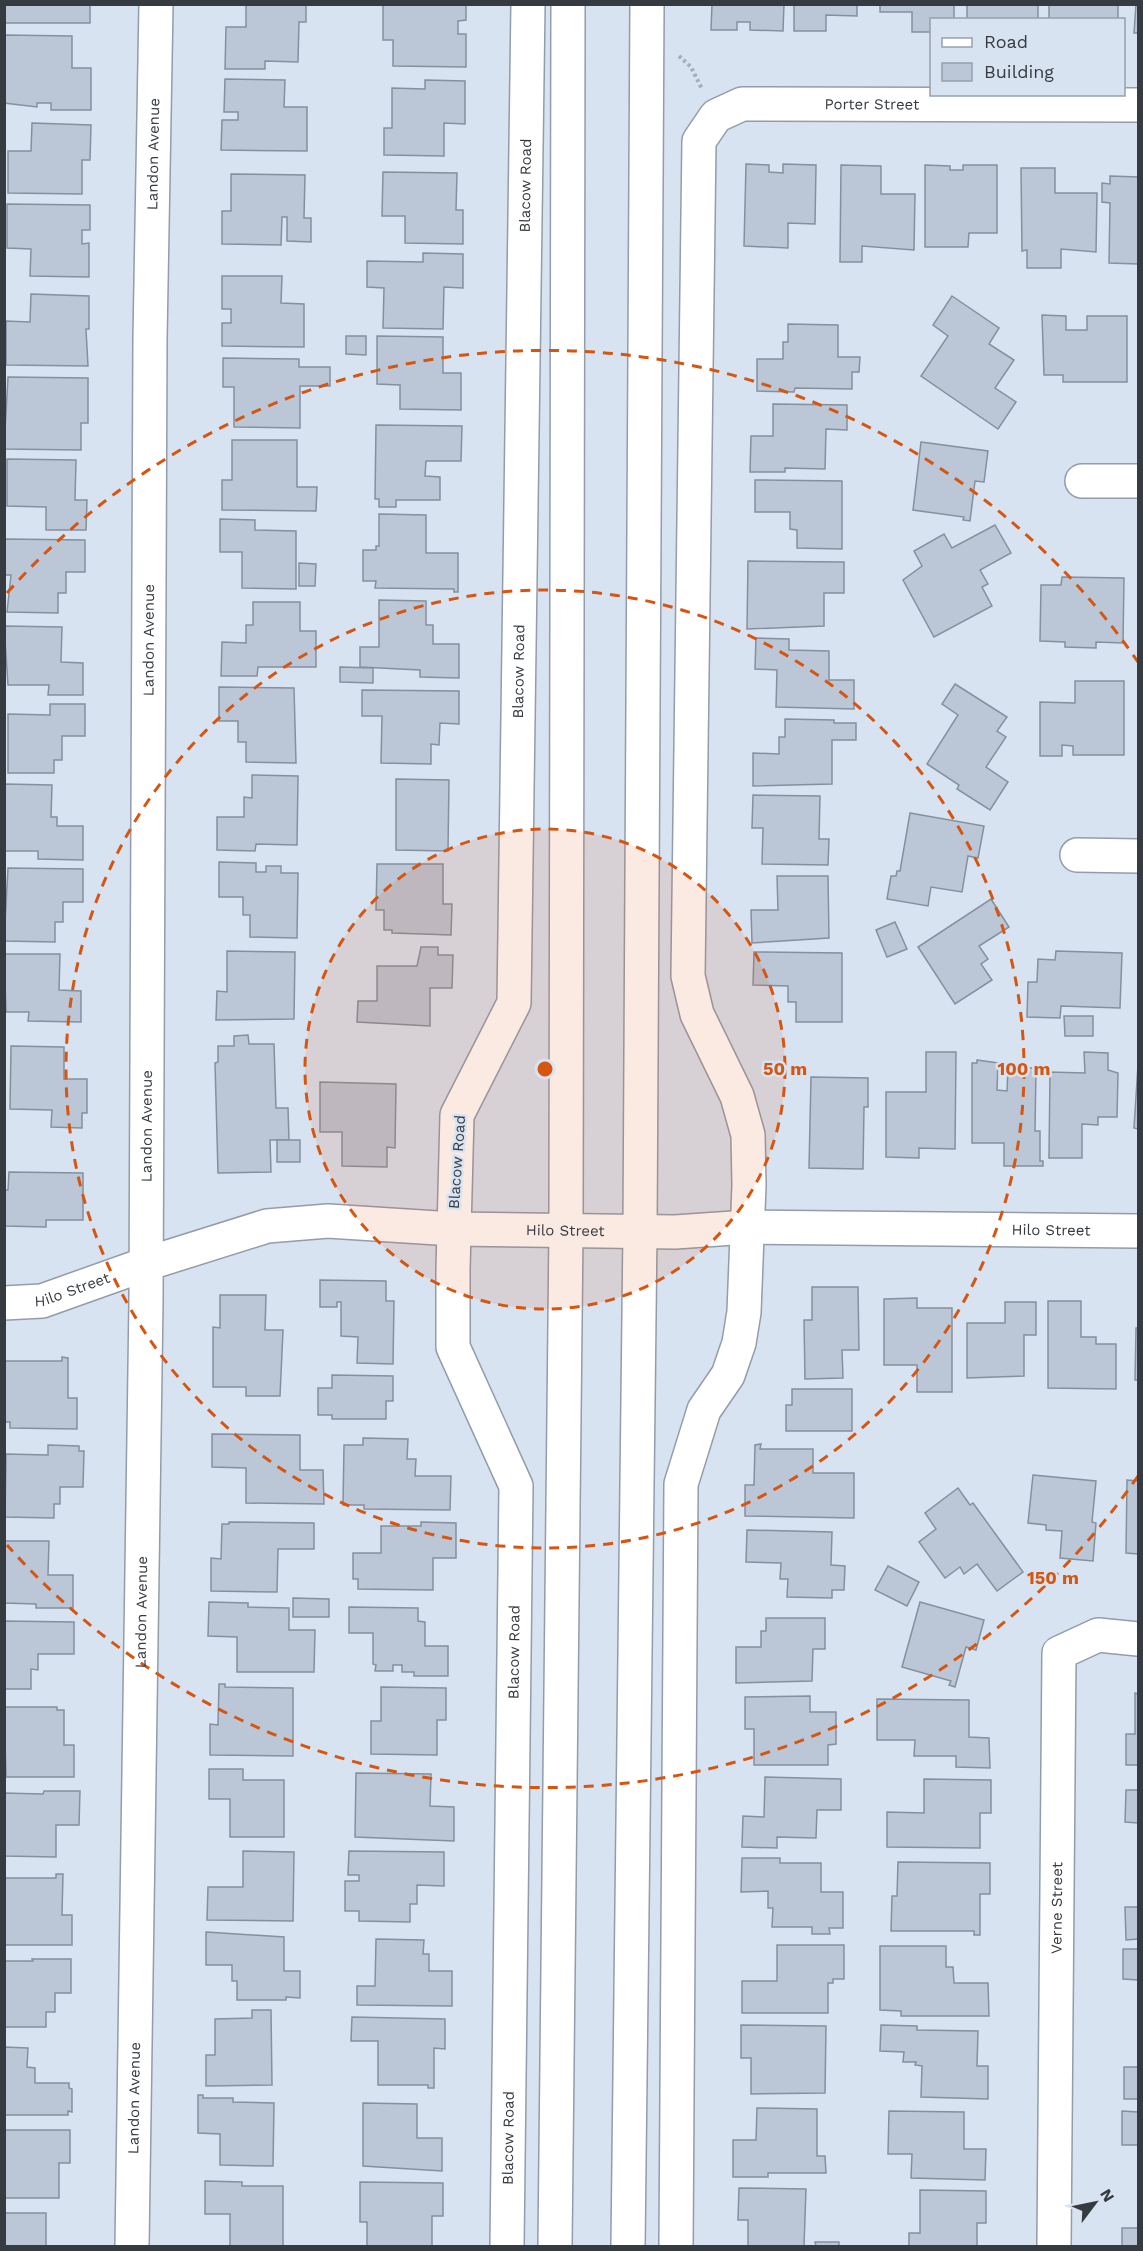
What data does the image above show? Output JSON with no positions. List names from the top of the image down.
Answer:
{
  "streets": {
    "street": [
      "Porter Street",
      "Landon Avenue",
      "Blacow Road",
      "Hilo Street",
      "Verne Street"
    ]
  },
  "crossings": [
    ["Landon Avenue", "Hilo Street"],
    ["Blacow Road", "Hilo Street"]
  ],
  "legend": ["Road", "Building"],
  "north": "top right",
  "rings": ["50 m", "100 m", "150 m"]
}
